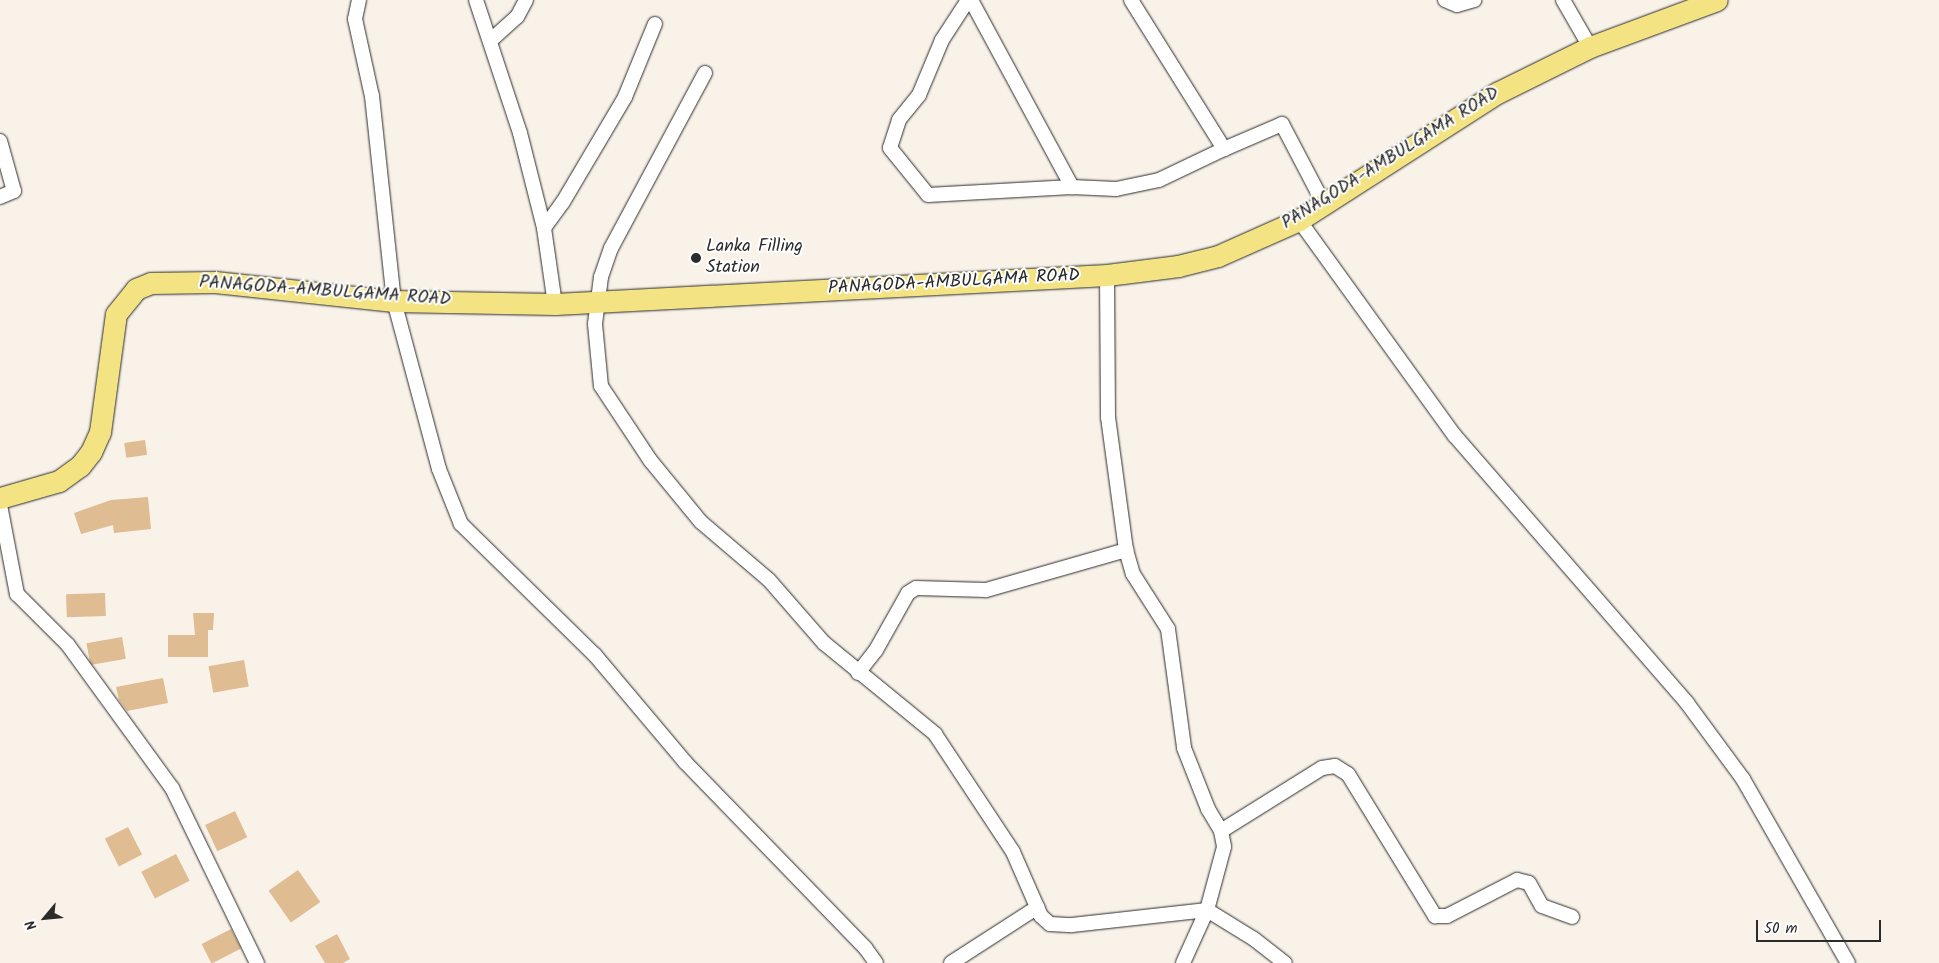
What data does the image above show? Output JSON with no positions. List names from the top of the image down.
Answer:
{
  "streets": {
    "main road": ["PANAGODA-AMBULGAMA ROAD"]
  },
  "places": ["Lanka Filling Station"],
  "scale_bar": "50 m",
  "north": "bottom left"
}
